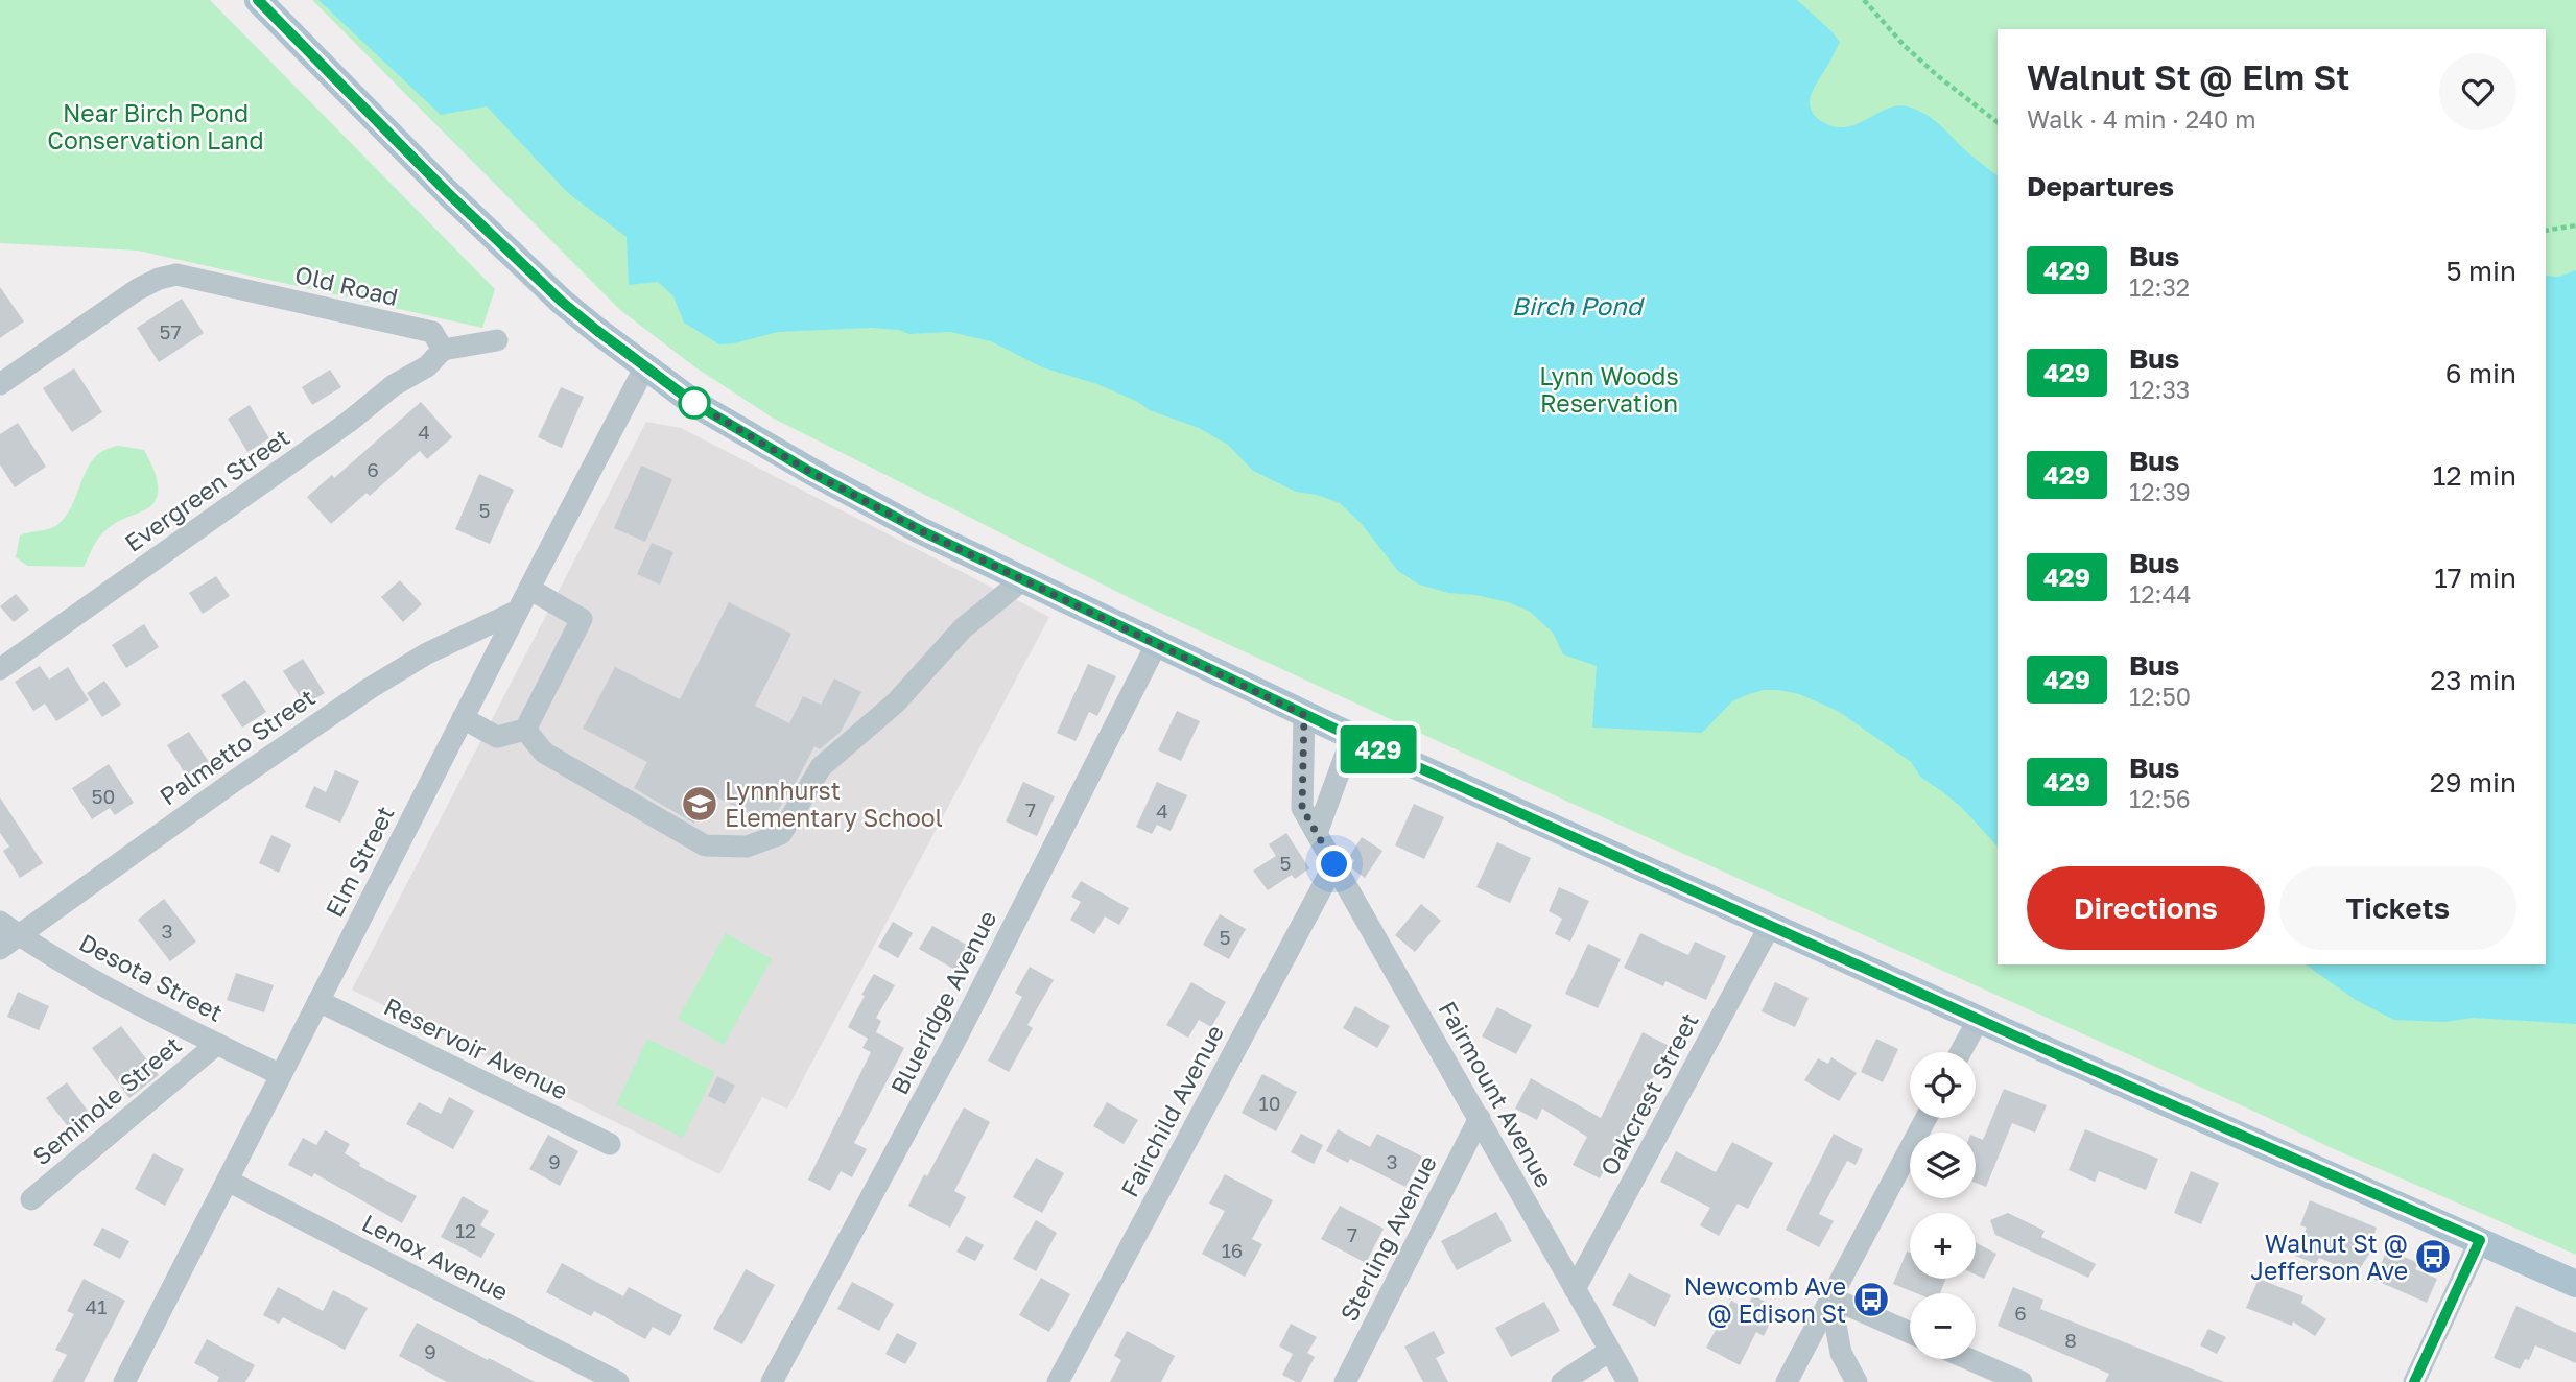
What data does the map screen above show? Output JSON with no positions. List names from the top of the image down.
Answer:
{
  "streets": {
    "street": [
      "Old Road",
      "Evergreen Street",
      "Palmetto Street",
      "Elm Street",
      "Desota Street",
      "Blueridge Avenue",
      "Reservoir Avenue",
      "Fairmount Avenue",
      "Oakcrest Street",
      "Seminole Street",
      "Fairchild Avenue",
      "Sterling Avenue",
      "Lenox Avenue"
    ]
  },
  "crossings": [
    ["Old Road", "Evergreen Street"],
    ["Palmetto Street", "Elm Street"],
    ["Palmetto Street", "Desota Street"],
    ["Elm Street", "Desota Street"],
    ["Elm Street", "Reservoir Avenue"],
    ["Elm Street", "Lenox Avenue"],
    ["Desota Street", "Seminole Street"],
    ["Fairmount Avenue", "Oakcrest Street"],
    ["Fairmount Avenue", "Fairchild Avenue"],
    ["Fairmount Avenue", "Sterling Avenue"]
  ],
  "water": ["Birch Pond"],
  "parks": ["Near Birch Pond Conservation Land", "Lynn Woods Reservation"],
  "places": {
    "school or university": ["Lynnhurst Elementary School"],
    "bus stop": ["Walnut St @ Jefferson Ave", "Newcomb Ave @ Edison St"]
  },
  "lines": ["bus line 429"],
  "house_numbers": [
    "57",
    "4",
    "6",
    "5",
    "50",
    "7",
    "4",
    "5",
    "3",
    "5",
    "10",
    "9",
    "3",
    "12",
    "7",
    "16",
    "41",
    "6",
    "8",
    "9"
  ],
  "page": {
    "on_map": "429",
    "heading": [
      ["Walnut St @ Elm St", "Walk · 4 min · 240 m"],
      "Departures"
    ],
    "list": [
      {
        "mark": "429",
        "name": "Bus",
        "note": "12:32",
        "value": "5 min"
      },
      {
        "mark": "429",
        "name": "Bus",
        "note": "12:33",
        "value": "6 min"
      },
      {
        "mark": "429",
        "name": "Bus",
        "note": "12:39",
        "value": "12 min"
      },
      {
        "mark": "429",
        "name": "Bus",
        "note": "12:44",
        "value": "17 min"
      },
      {
        "mark": "429",
        "name": "Bus",
        "note": "12:50",
        "value": "23 min"
      },
      {
        "mark": "429",
        "name": "Bus",
        "note": "12:56",
        "value": "29 min"
      }
    ],
    "buttons": ["Directions", "Tickets"],
    "map_buttons": ["+", "−"]
  }
}
